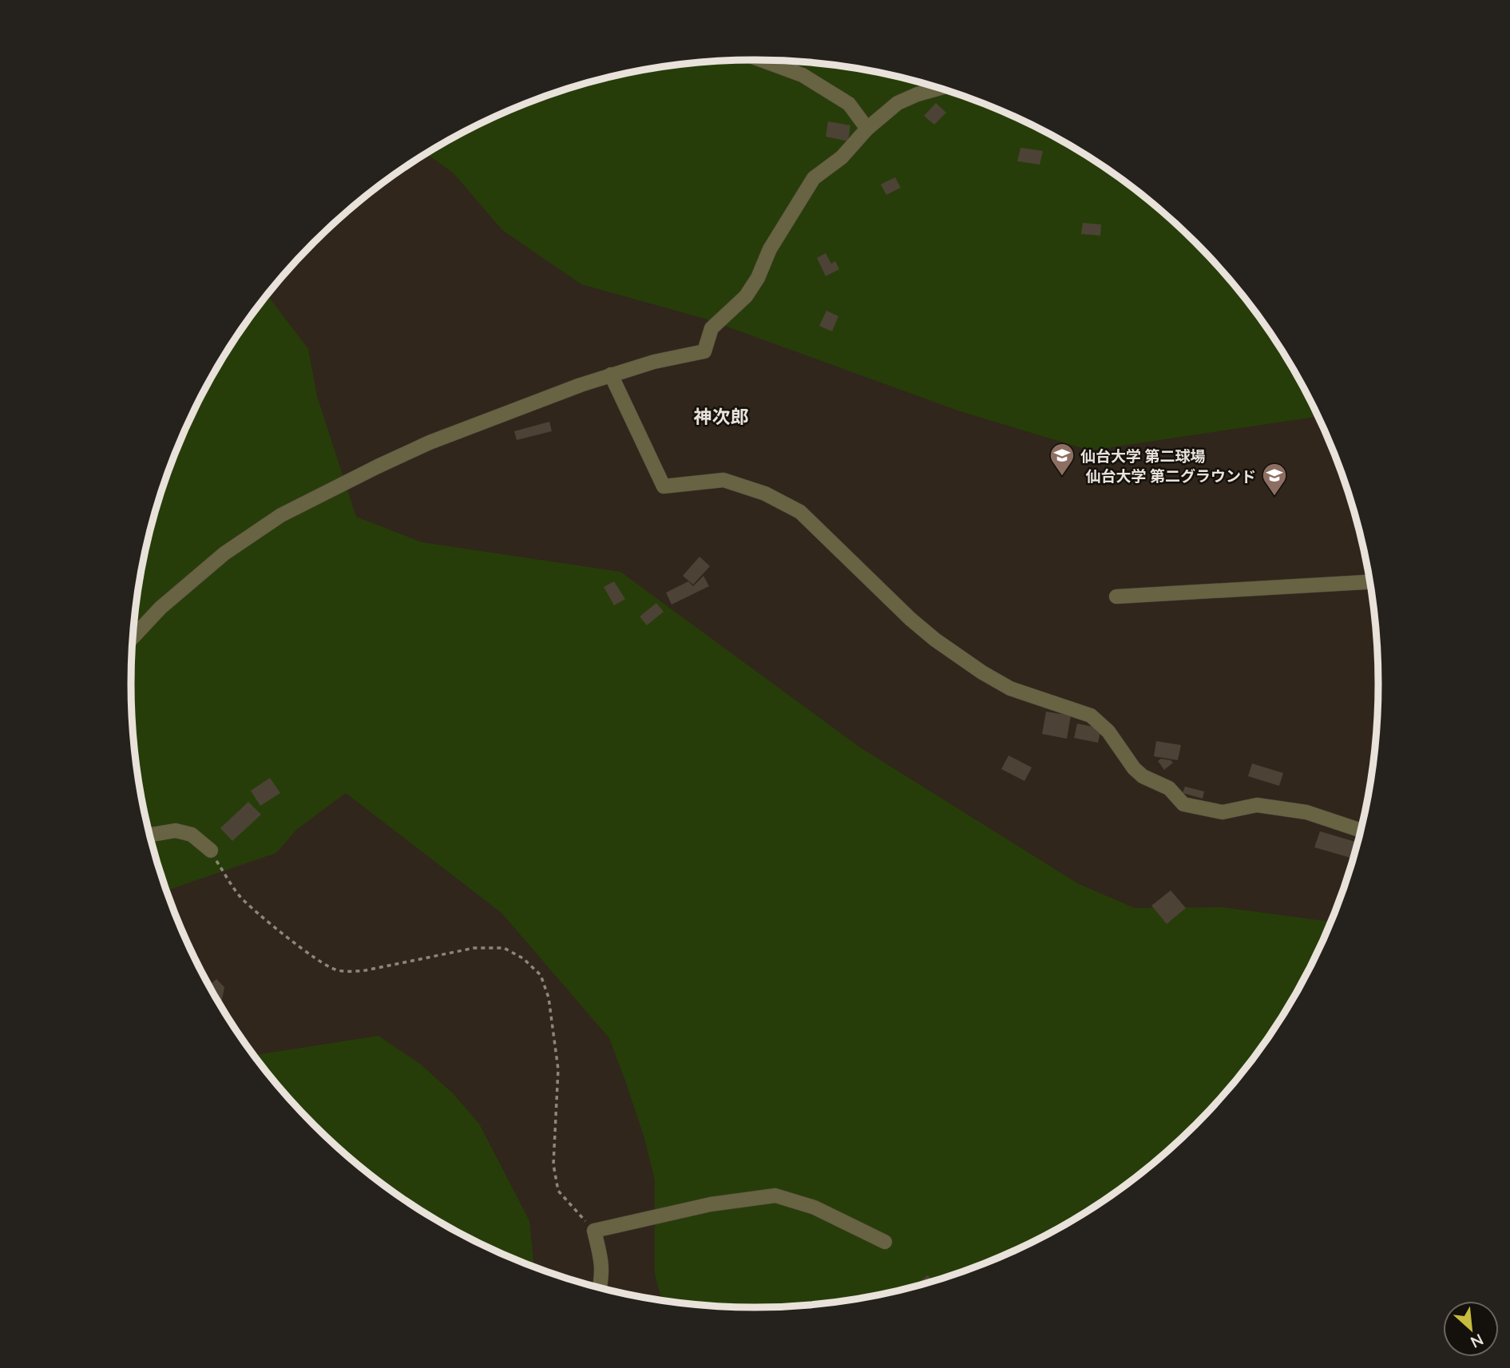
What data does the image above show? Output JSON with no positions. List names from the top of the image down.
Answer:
{
  "districts": ["神次郎"],
  "places": {
    "school or university": ["仙台大学 第二球場", "仙台大学 第二グラウンド"]
  },
  "north": "bottom right"
}
